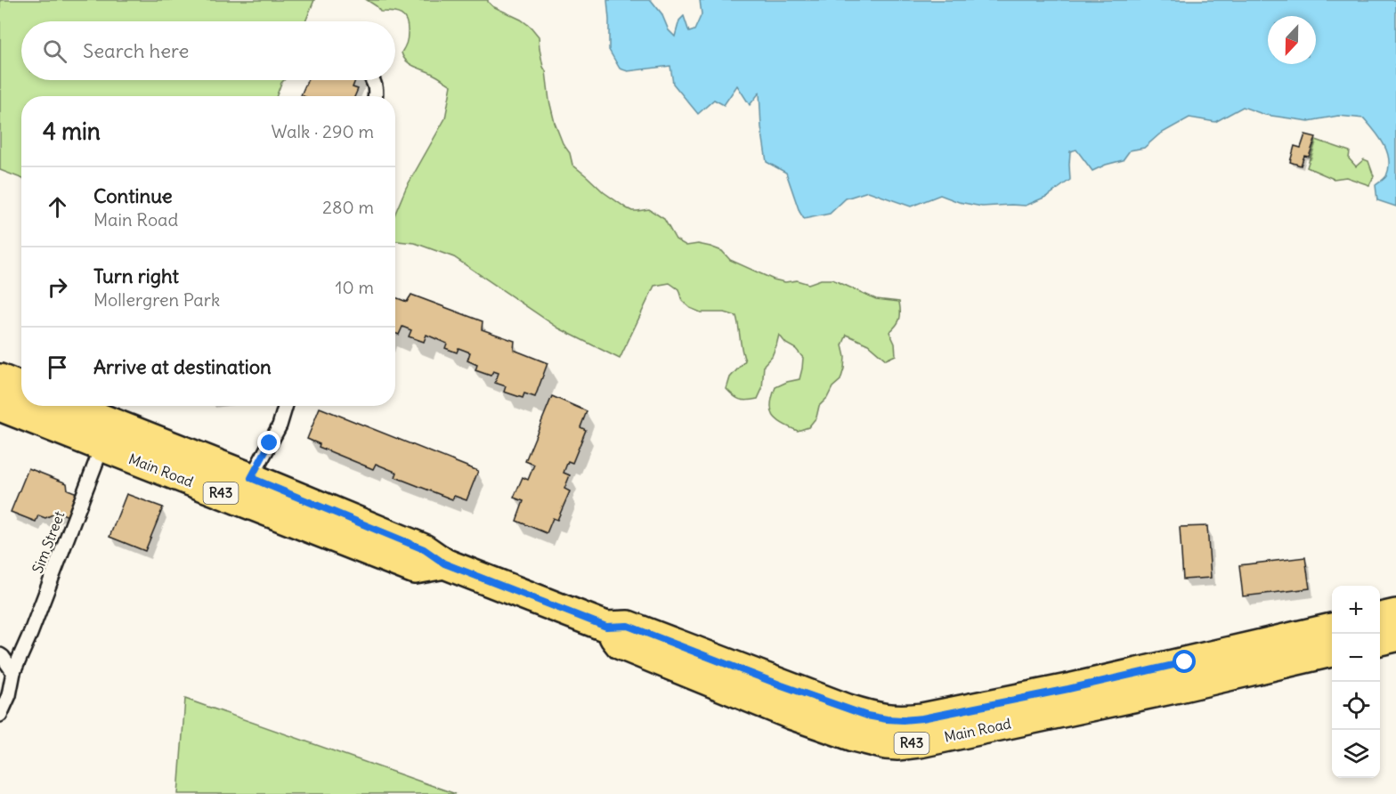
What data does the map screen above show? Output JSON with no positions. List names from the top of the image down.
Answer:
{
  "streets": {
    "main road": ["Main Road", "R43"],
    "lane": ["Sim Street"]
  },
  "crossings": [
    ["Main Road", "Sim Street"]
  ],
  "north": "bottom",
  "page": {
    "search": "Search here",
    "heading": ["4 min", "Walk · 290 m"],
    "list": [
      ["Continue", "Main Road", "280 m"],
      ["Turn right", "Mollergren Park", "10 m"],
      "Arrive at destination"
    ],
    "map_buttons": ["+", "−"]
  }
}
